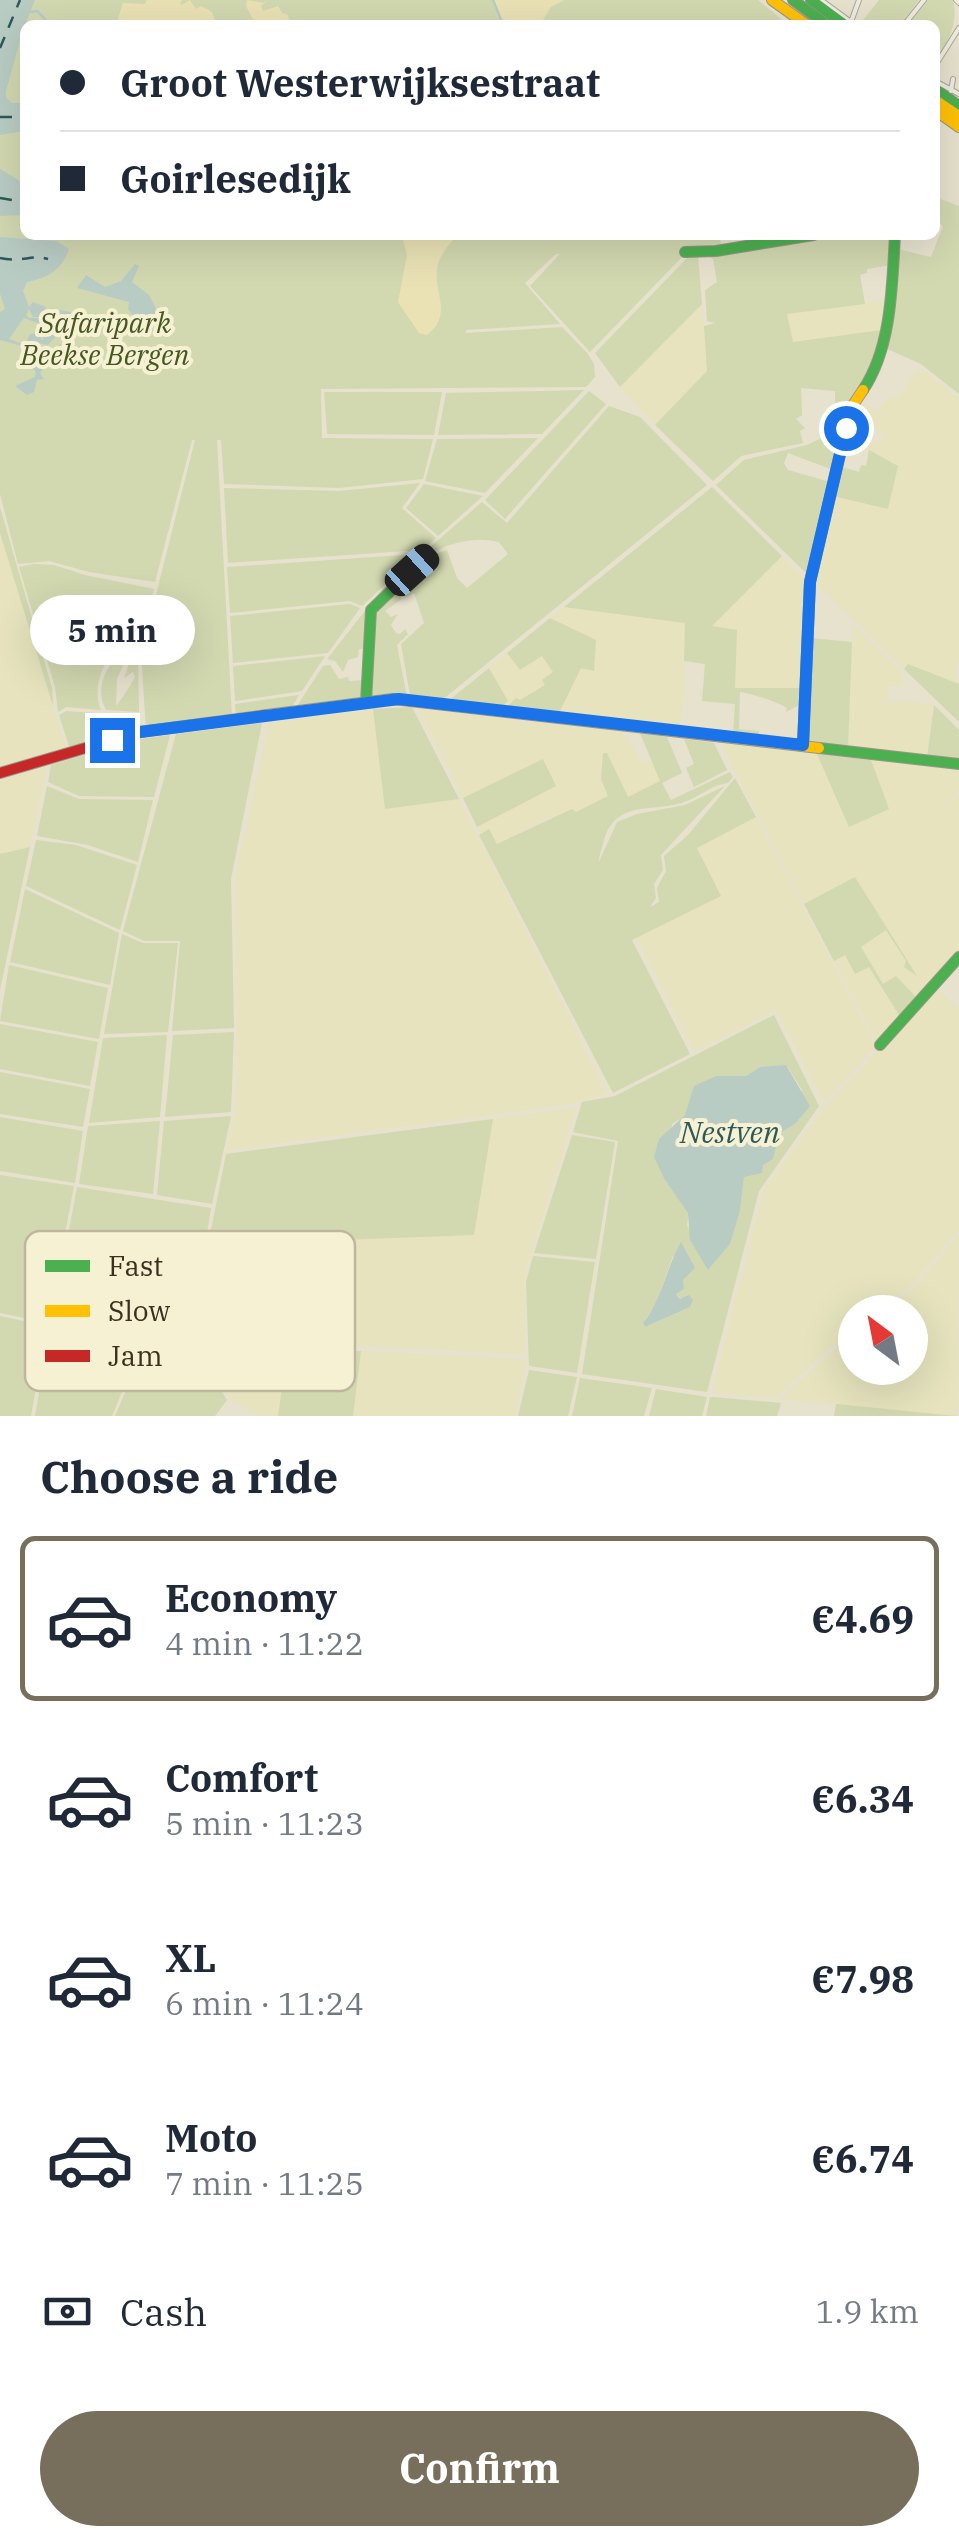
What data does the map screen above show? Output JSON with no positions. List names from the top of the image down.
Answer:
{
  "water": ["Nestven"],
  "parks": ["Safaripark Beekse Bergen"],
  "legend": ["Fast", "Slow", "Jam"],
  "north": "top left",
  "page": {
    "banner": ["Groot Westerwijksestraat", "Goirlesedijk"],
    "bubble": "5 min",
    "heading": "Choose a ride",
    "list": [
      {
        "name": "Economy",
        "note": "4 min · 11:22",
        "value": "€4.69"
      },
      {
        "name": "Comfort",
        "note": "5 min · 11:23",
        "value": "€6.34"
      },
      {
        "name": "XL",
        "note": "6 min · 11:24",
        "value": "€7.98"
      },
      {
        "name": "Moto",
        "note": "7 min · 11:25",
        "value": "€6.74"
      }
    ],
    "pay": ["Cash", "1.9 km"],
    "buttons": "Confirm"
  }
}
